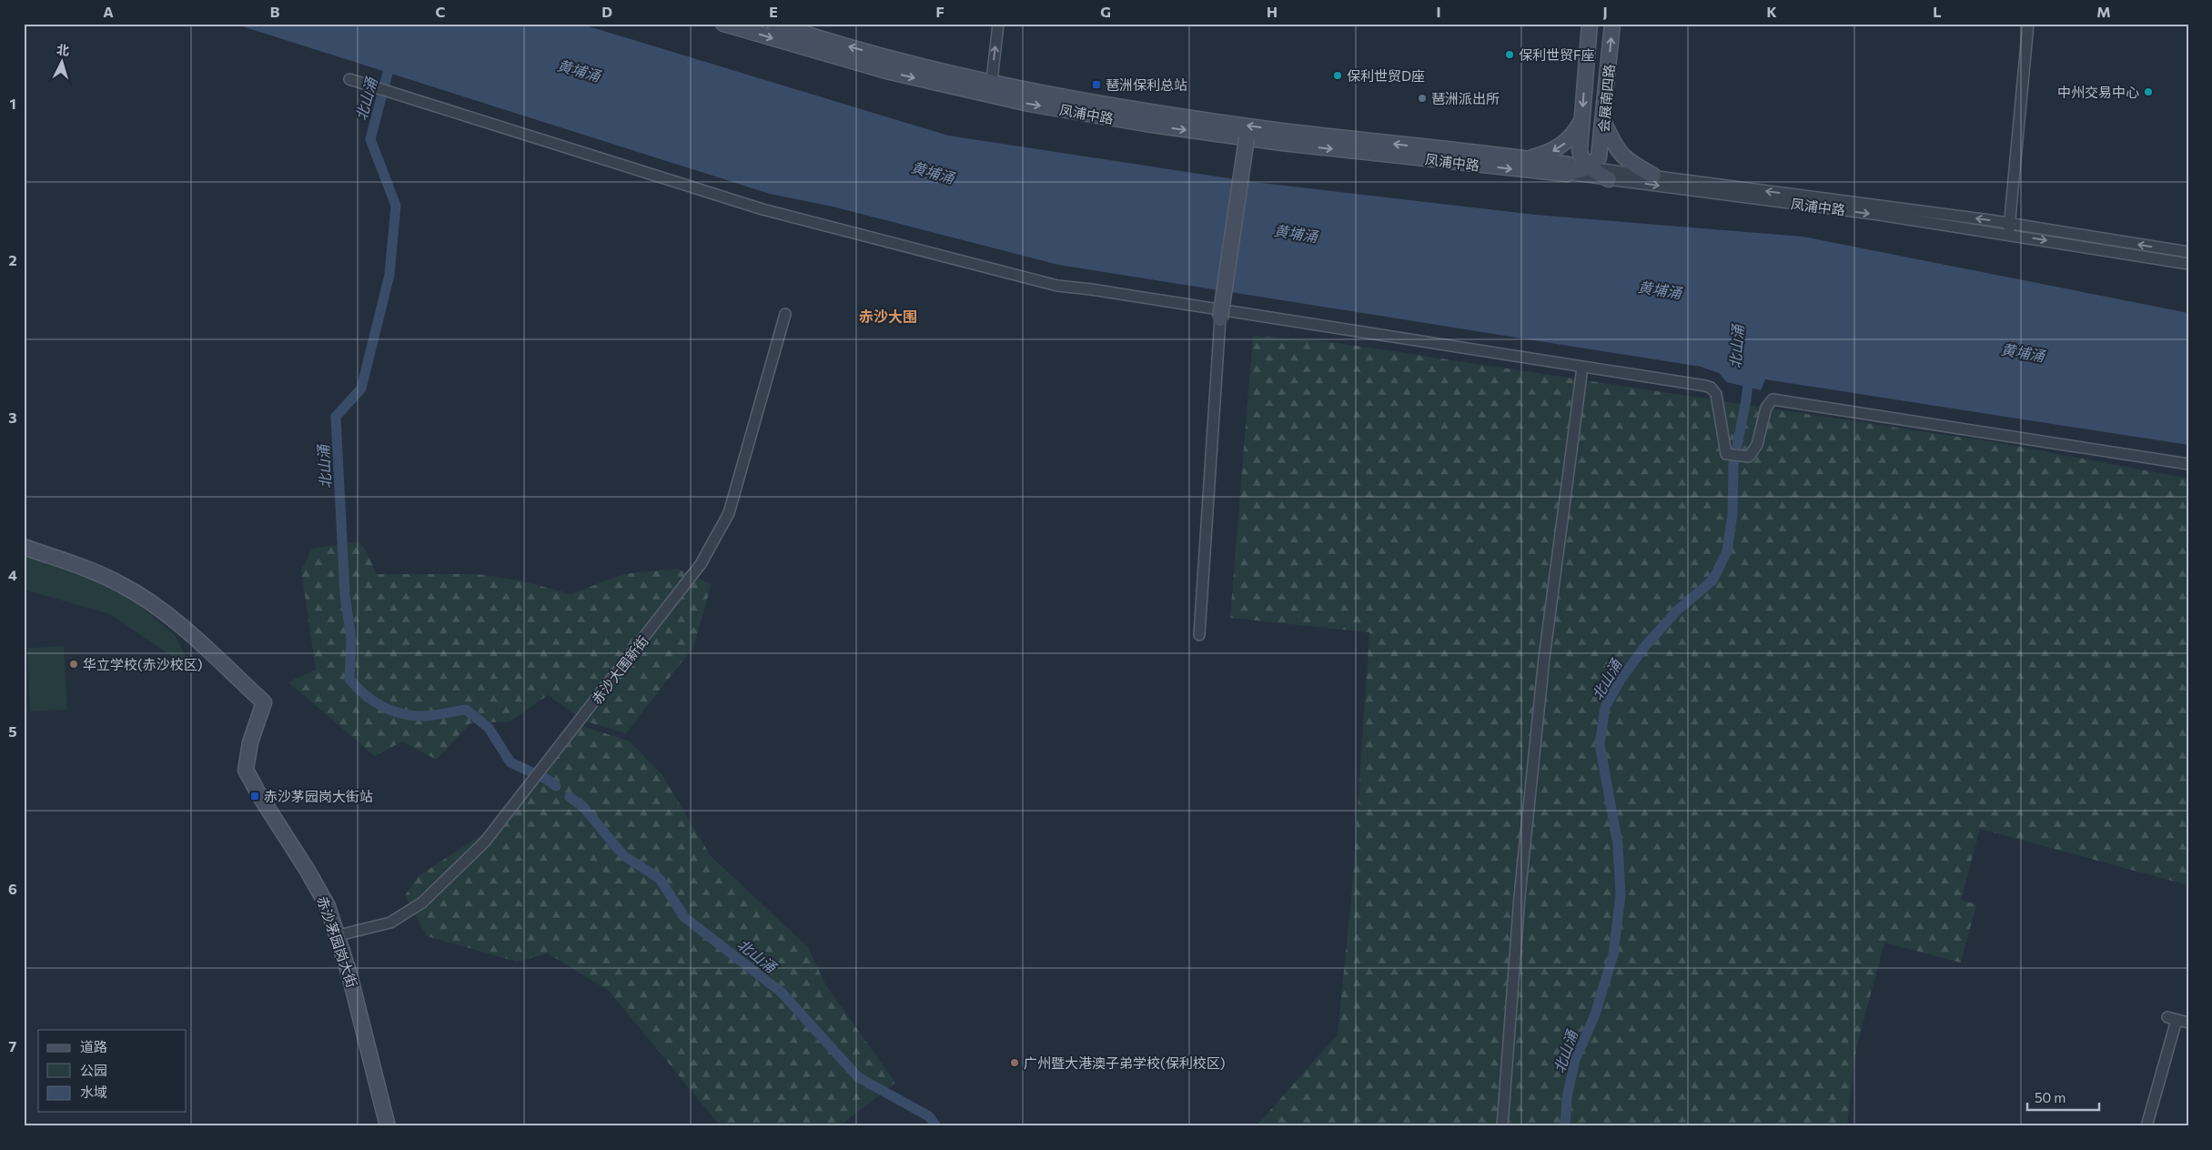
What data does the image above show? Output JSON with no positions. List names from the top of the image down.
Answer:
{
  "streets": {
    "street": [
      "会展南四路",
      "凤浦中路",
      "赤沙大围新街",
      "赤沙茅园岗大街"
    ]
  },
  "crossings": [
    ["会展南四路", "凤浦中路"],
    ["赤沙大围新街", "赤沙茅园岗大街"]
  ],
  "districts": ["赤沙大围"],
  "water": ["黄埔涌", "北山涌"],
  "places": {
    "other": [
      "保利世贸F座",
      "保利世贸D座",
      "中州交易中心",
      "琶洲派出所",
      "华立学校(赤沙校区)",
      "广州暨大港澳子弟学校(保利校区)"
    ],
    "transit": ["琶洲保利总站", "赤沙茅园岗大街站"]
  },
  "legend": ["道路", "公园", "水域"],
  "scale_bar": "50 m",
  "north": "top",
  "grid": {
    "columns": [
      "A",
      "B",
      "C",
      "D",
      "E",
      "F",
      "G",
      "H",
      "I",
      "J",
      "K",
      "L",
      "M"
    ],
    "rows": [
      "1",
      "2",
      "3",
      "4",
      "5",
      "6",
      "7"
    ]
  }
}
